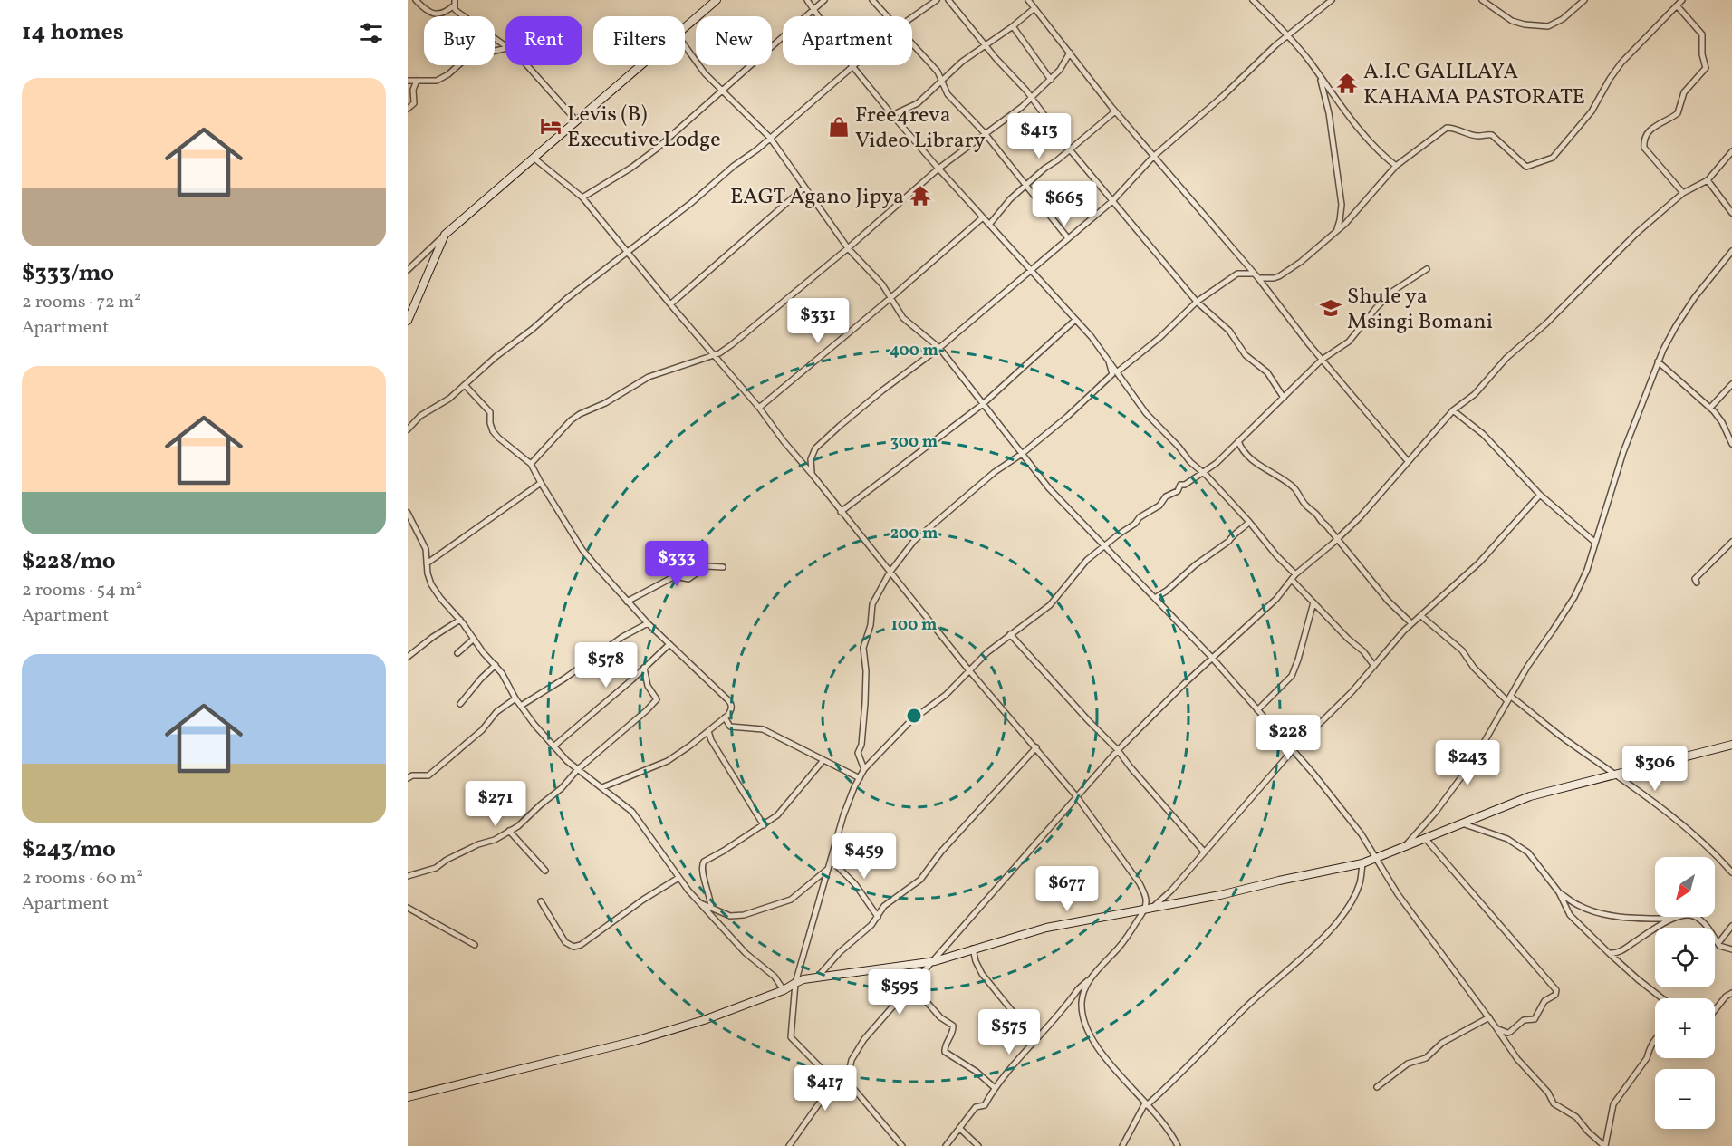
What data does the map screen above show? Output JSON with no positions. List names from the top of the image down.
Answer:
{
  "places": {
    "temple": ["A.I.C GALILAYA KAHAMA PASTORATE", "EAGT Agano Jipya"],
    "hotel": ["Levis (B) Executive Lodge"],
    "shop": ["Free4reva Video Library"],
    "school or university": ["Shule ya Msingi Bomani"]
  },
  "north": "bottom left",
  "page": {
    "heading": "14 homes",
    "chip": [
      "Buy",
      "Rent",
      "Filters",
      "New",
      "Apartment"
    ],
    "list": [
      {
        "name": "$333/mo",
        "note": "2 rooms · 72 m² · Apartment"
      },
      {
        "name": "$228/mo",
        "note": "2 rooms · 54 m² · Apartment"
      },
      {
        "name": "$243/mo",
        "note": "2 rooms · 60 m² · Apartment"
      }
    ],
    "price": [
      "$413",
      "$665",
      "$331",
      "$333",
      "$578",
      "$228",
      "$243",
      "$306",
      "$271",
      "$459",
      "$677",
      "$595",
      "$575",
      "$417"
    ],
    "map_buttons": ["+", "−"]
  },
  "rings": [
    "400 m",
    "300 m",
    "200 m",
    "100 m"
  ]
}
